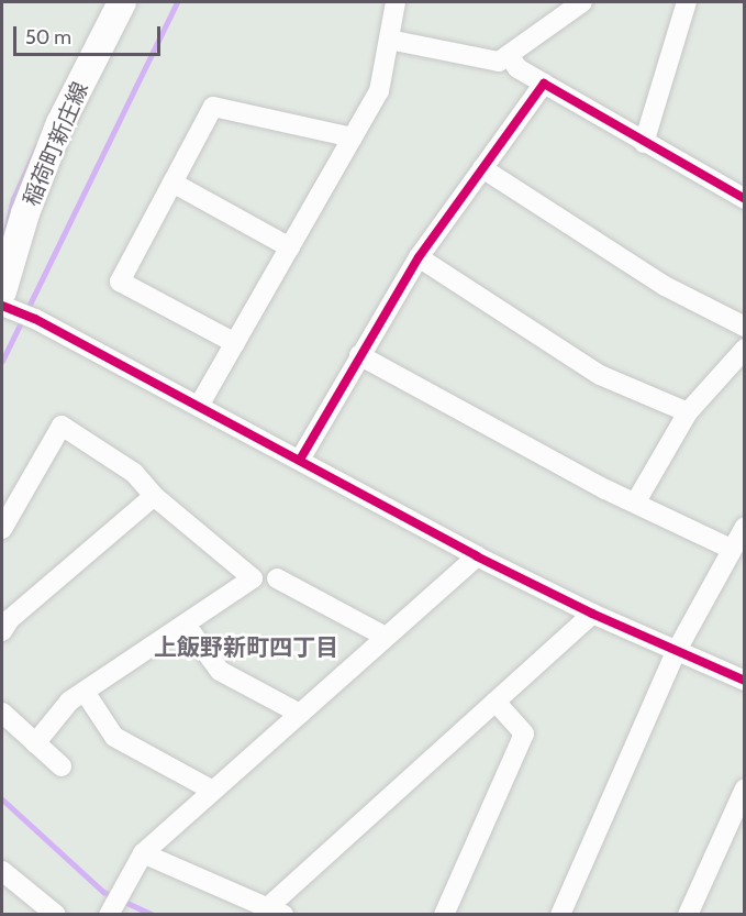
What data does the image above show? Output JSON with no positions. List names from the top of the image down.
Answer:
{
  "streets": {
    "main road": ["稲荷町新庄線"]
  },
  "districts": ["上飯野新町四丁目"],
  "scale_bar": "50 m"
}
